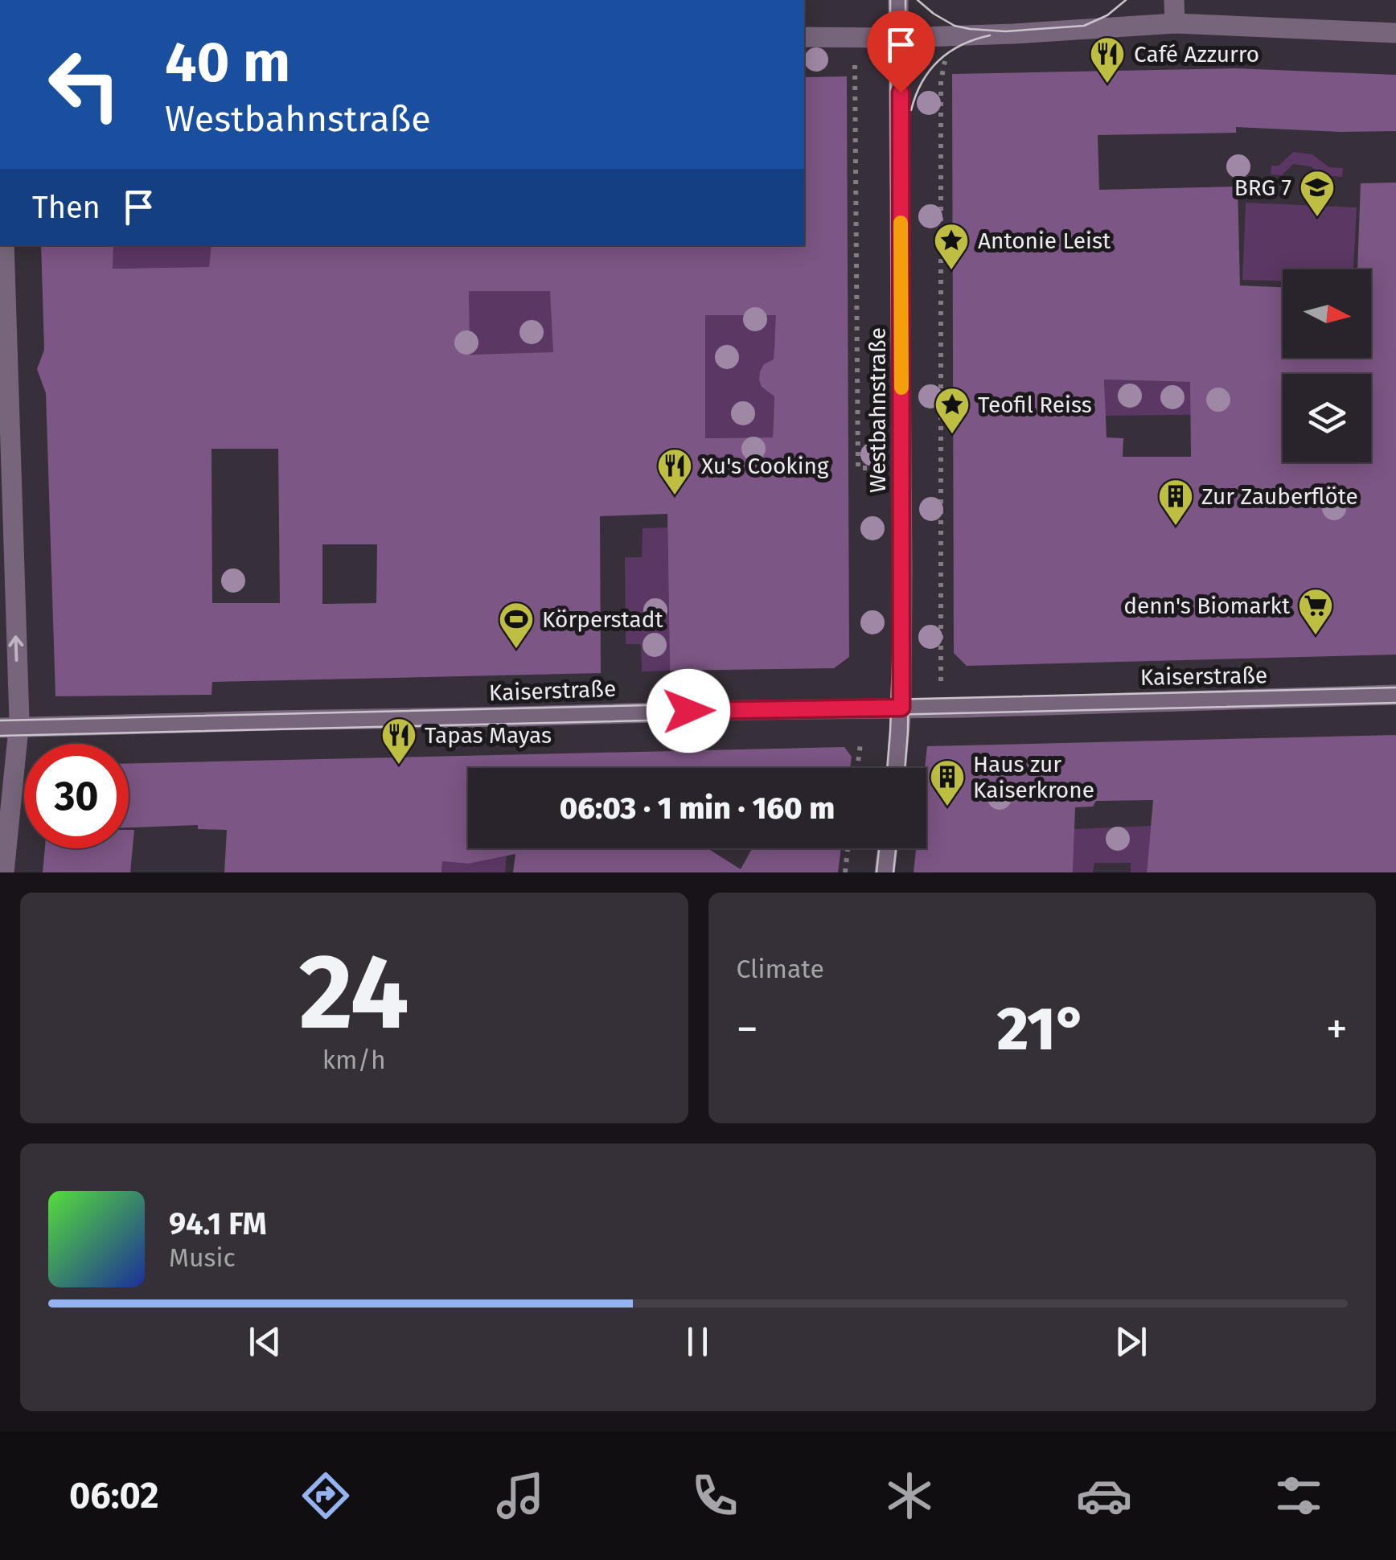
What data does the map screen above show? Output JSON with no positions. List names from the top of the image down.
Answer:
{
  "streets": {
    "street": ["Westbahnstraße", "Kaiserstraße"]
  },
  "crossings": [
    ["Westbahnstraße", "Kaiserstraße"]
  ],
  "places": {
    "restaurant": ["Café Azzurro", "Xu's Cooking", "Tapas Mayas"],
    "school or university": ["BRG 7"],
    "place": ["Antonie Leist", "Teofil Reiss"],
    "building": ["Zur Zauberflöte", "Haus zur Kaiserkrone"],
    "supermarket": ["denn's Biomarkt"],
    "sports": ["Körperstadt"]
  },
  "north": "right",
  "page": {
    "turn": ["40 m", "Westbahnstraße"],
    "then": "Then",
    "limit": "30",
    "trip": "06:03 · 1 min · 160 m",
    "tile": [
      ["24", "km/h"],
      "Climate"
    ],
    "heat": ["−", "21°", "+"],
    "song": ["94.1 FM", "Music"],
    "tabs": "06:02"
  }
}
